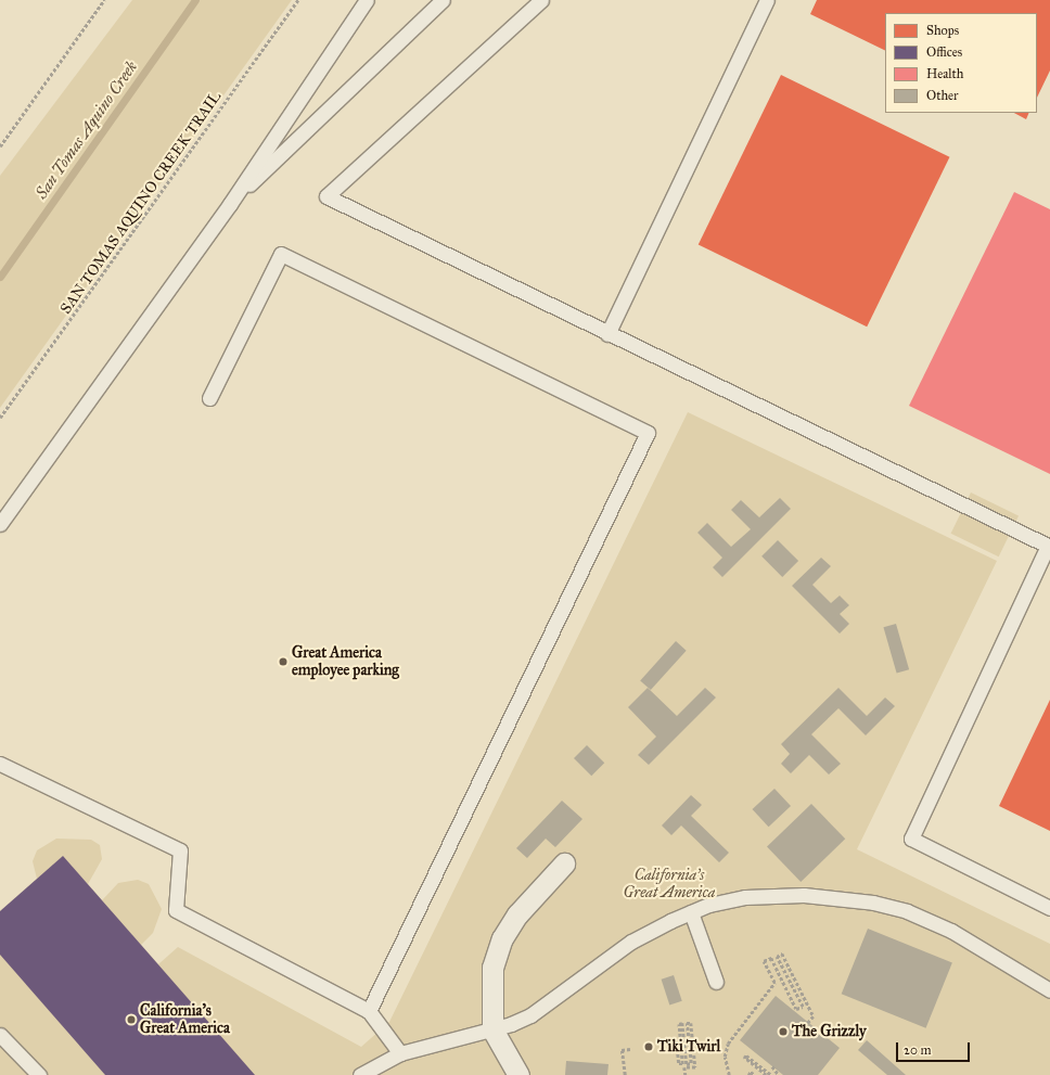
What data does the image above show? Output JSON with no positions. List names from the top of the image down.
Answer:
{
  "streets": {
    "path": ["SAN TOMAS AQUINO CREEK TRAIL"]
  },
  "water": ["San Tomas Aquino Creek"],
  "parks": ["California's Great America"],
  "places": [
    "Great America employee parking",
    "California’s Great America",
    "The Grizzly",
    "Tiki Twirl"
  ],
  "legend": [
    "Shops",
    "Offices",
    "Health",
    "Other"
  ],
  "scale_bar": "20 m"
}
